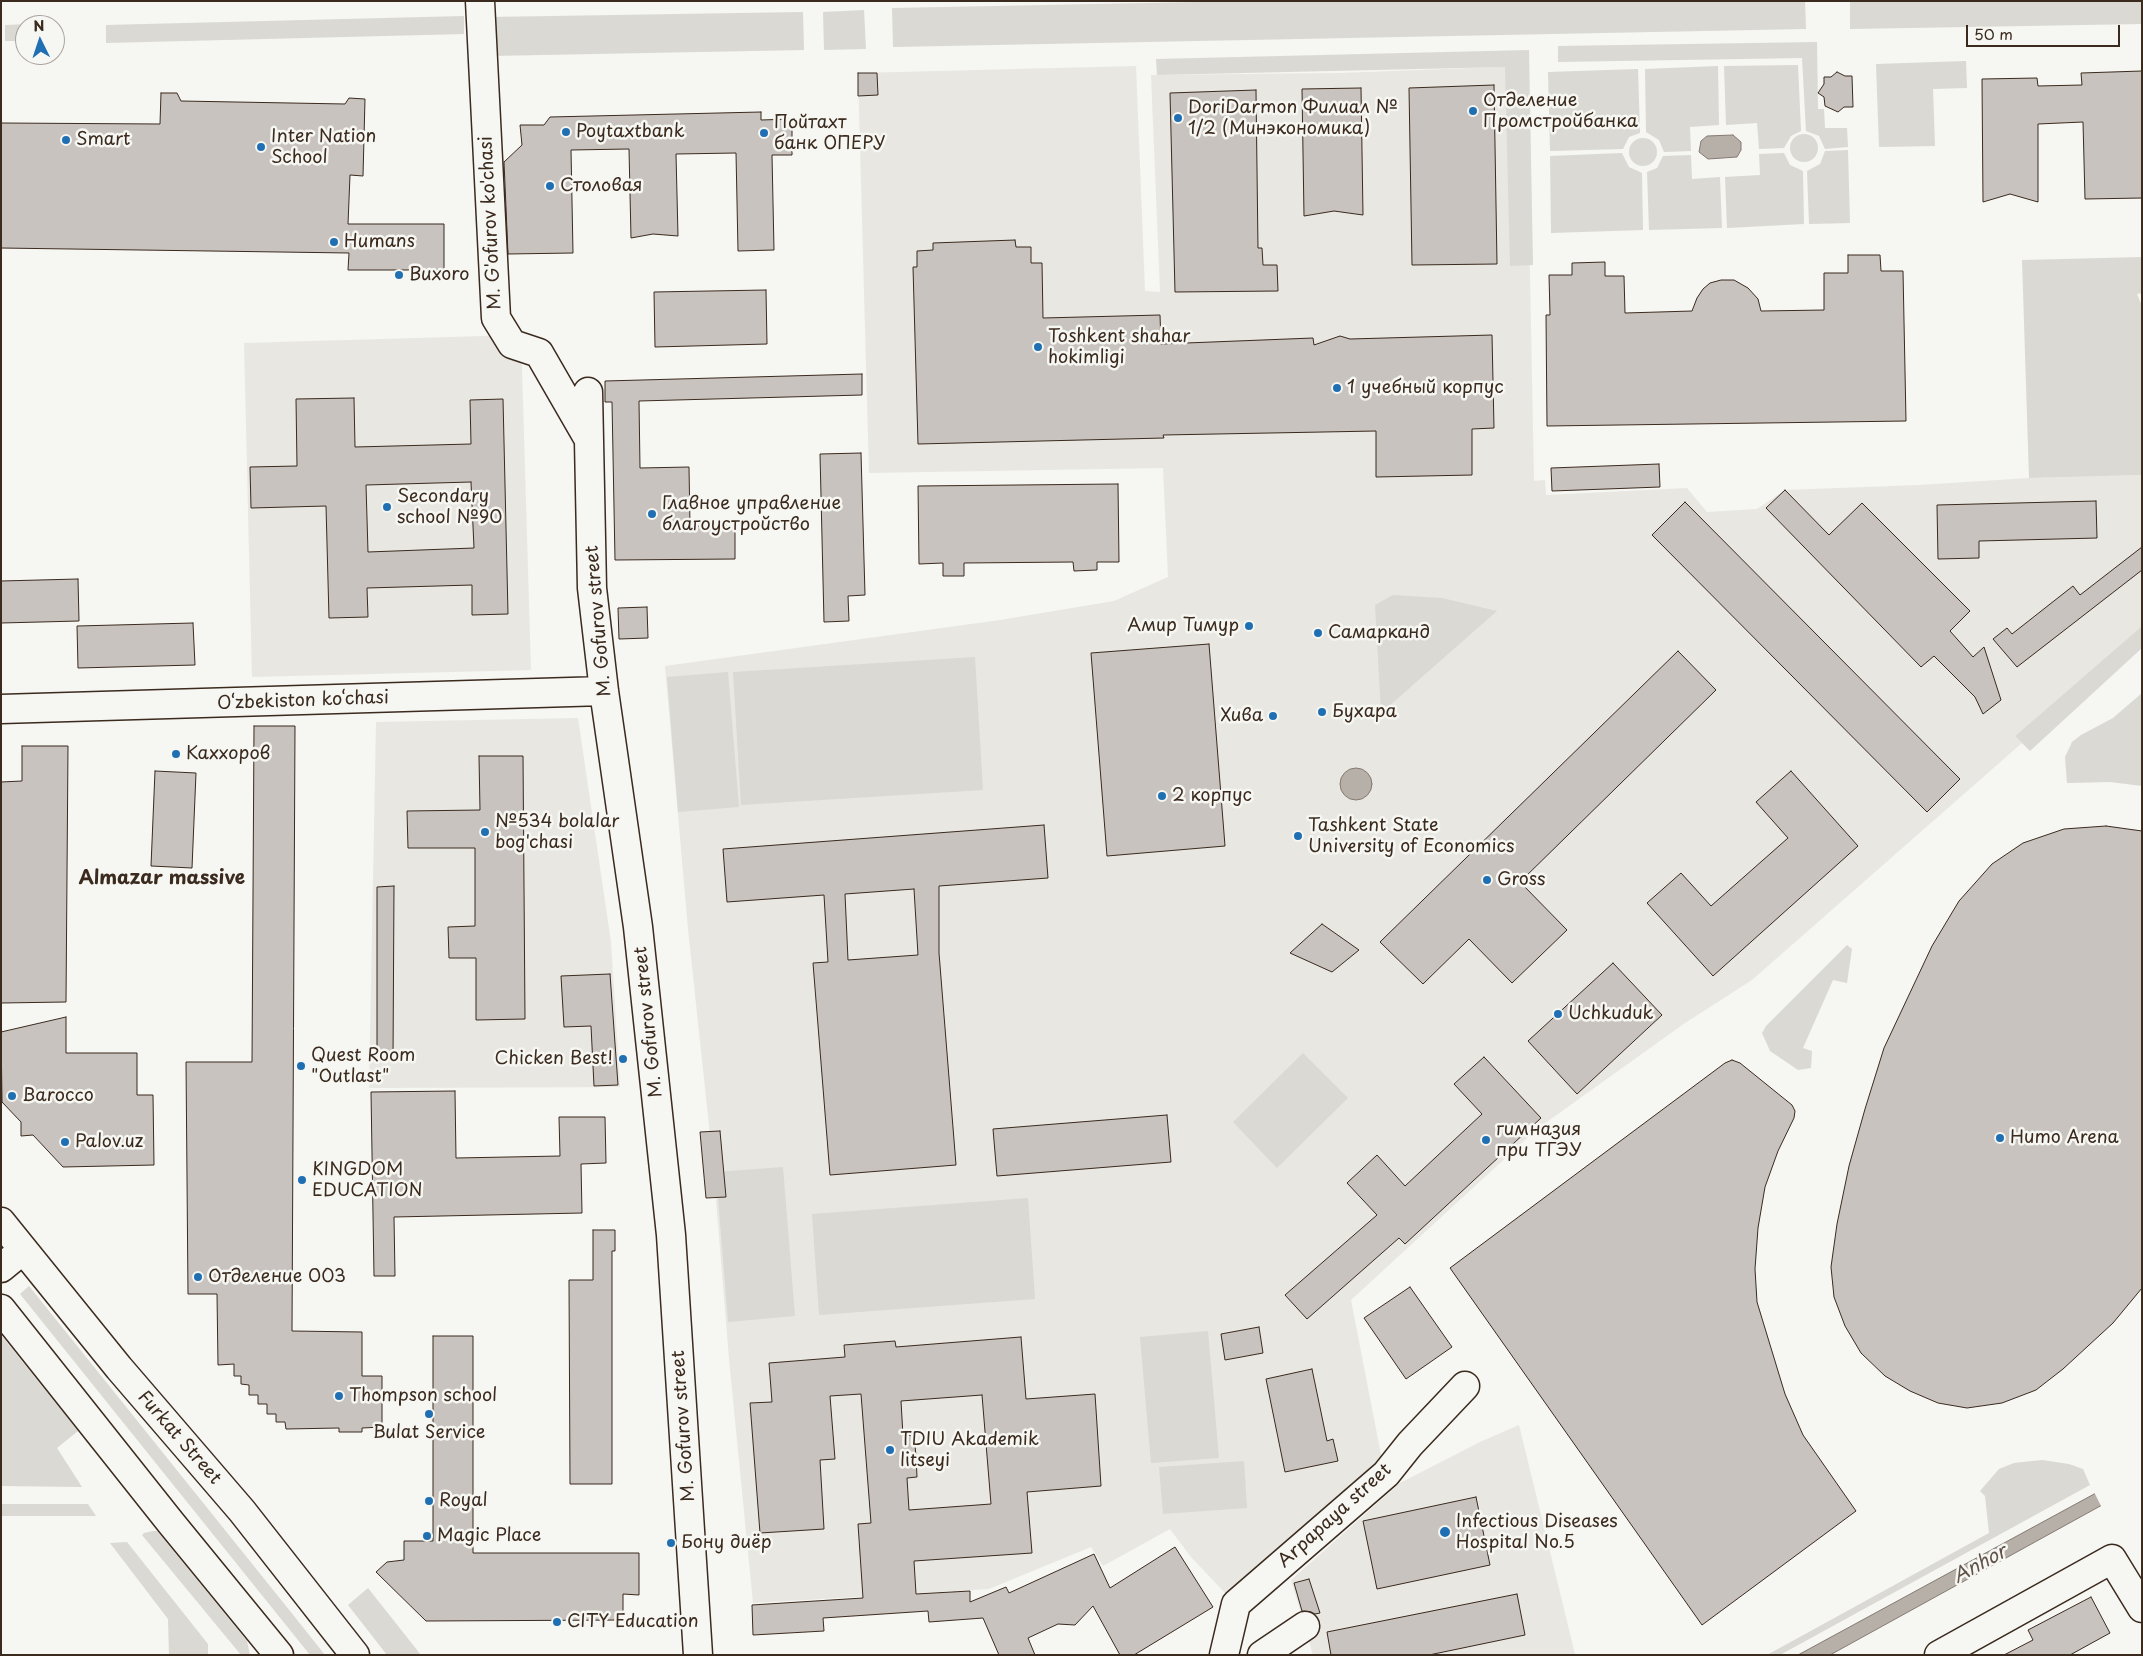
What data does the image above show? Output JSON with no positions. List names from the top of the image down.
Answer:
{
  "streets": {
    "street": [
      "M. G'ofurov ko'chasi",
      "M. Gofurov street",
      "O‘zbekiston ko‘chasi",
      "Furkat Street",
      "Arpapaya street"
    ]
  },
  "crossings": [
    ["M. G'ofurov ko'chasi", "M. Gofurov street"],
    ["M. Gofurov street", "O‘zbekiston ko‘chasi"]
  ],
  "districts": ["Almazar massive"],
  "water": ["Anhor"],
  "places": [
    "Отделение Промстройбанка",
    "DoriDarmon Филиал № 1/2 (Минэкономика)",
    "Poytaxtbank",
    "Пойтахт банк ОПЕРУ",
    "Smart",
    "Inter Nation School",
    "Столовая",
    "Humans",
    "Buxoro",
    "Toshkent shahar hokimligi",
    "1 учебный корпус",
    "Secondary school №90",
    "Главное управление благоустройство",
    "Амир Тимур",
    "Самарканд",
    "Бухара",
    "Хива",
    "Каххоров",
    "2 корпус",
    "№534 bolalar bog'chasi",
    "Tashkent State University of Economics",
    "Gross",
    "Uchkuduk",
    "Chicken Best!",
    "Quest Room \"Outlast\"",
    "Barocco",
    "Humo Arena",
    "гимназия при ТГЭУ",
    "Palov.uz",
    "KINGDOM EDUCATION",
    "Отделение 003",
    "Thompson school",
    "Bulat Service",
    "TDIU Akademik litseyi",
    "Royal",
    "Infectious Diseases Hospital No.5",
    "Magic Place",
    "Бону диёр",
    "CITY Education"
  ],
  "scale_bar": "50 m",
  "north": "top"
}
